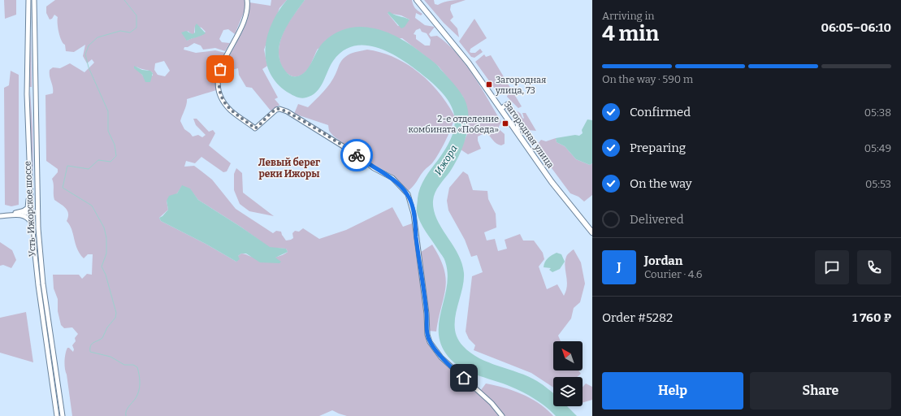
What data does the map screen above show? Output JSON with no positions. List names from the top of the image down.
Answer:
{
  "streets": {
    "main road": ["Загородная улица"],
    "street": ["Усть-Ижорское шоссе"]
  },
  "districts": ["Левый берег реки Ижоры"],
  "water": ["Ижора"],
  "places": {
    "transit": ["Загородная улица, 73", "2-е отделение комбината «Победа»"]
  },
  "north": "top left",
  "page": {
    "heading": ["4 min", "Arriving in", "06:05–06:10"],
    "panel": [
      "Jordan",
      "Courier · 4.6",
      "Order #5282",
      "1 760 ₽"
    ],
    "bar": "On the way · 590 m",
    "list": [
      ["Confirmed", "05:38"],
      ["Preparing", "05:49"],
      ["On the way", "05:53"],
      "Delivered"
    ],
    "round": "J",
    "buttons": ["Help", "Share"]
  }
}
